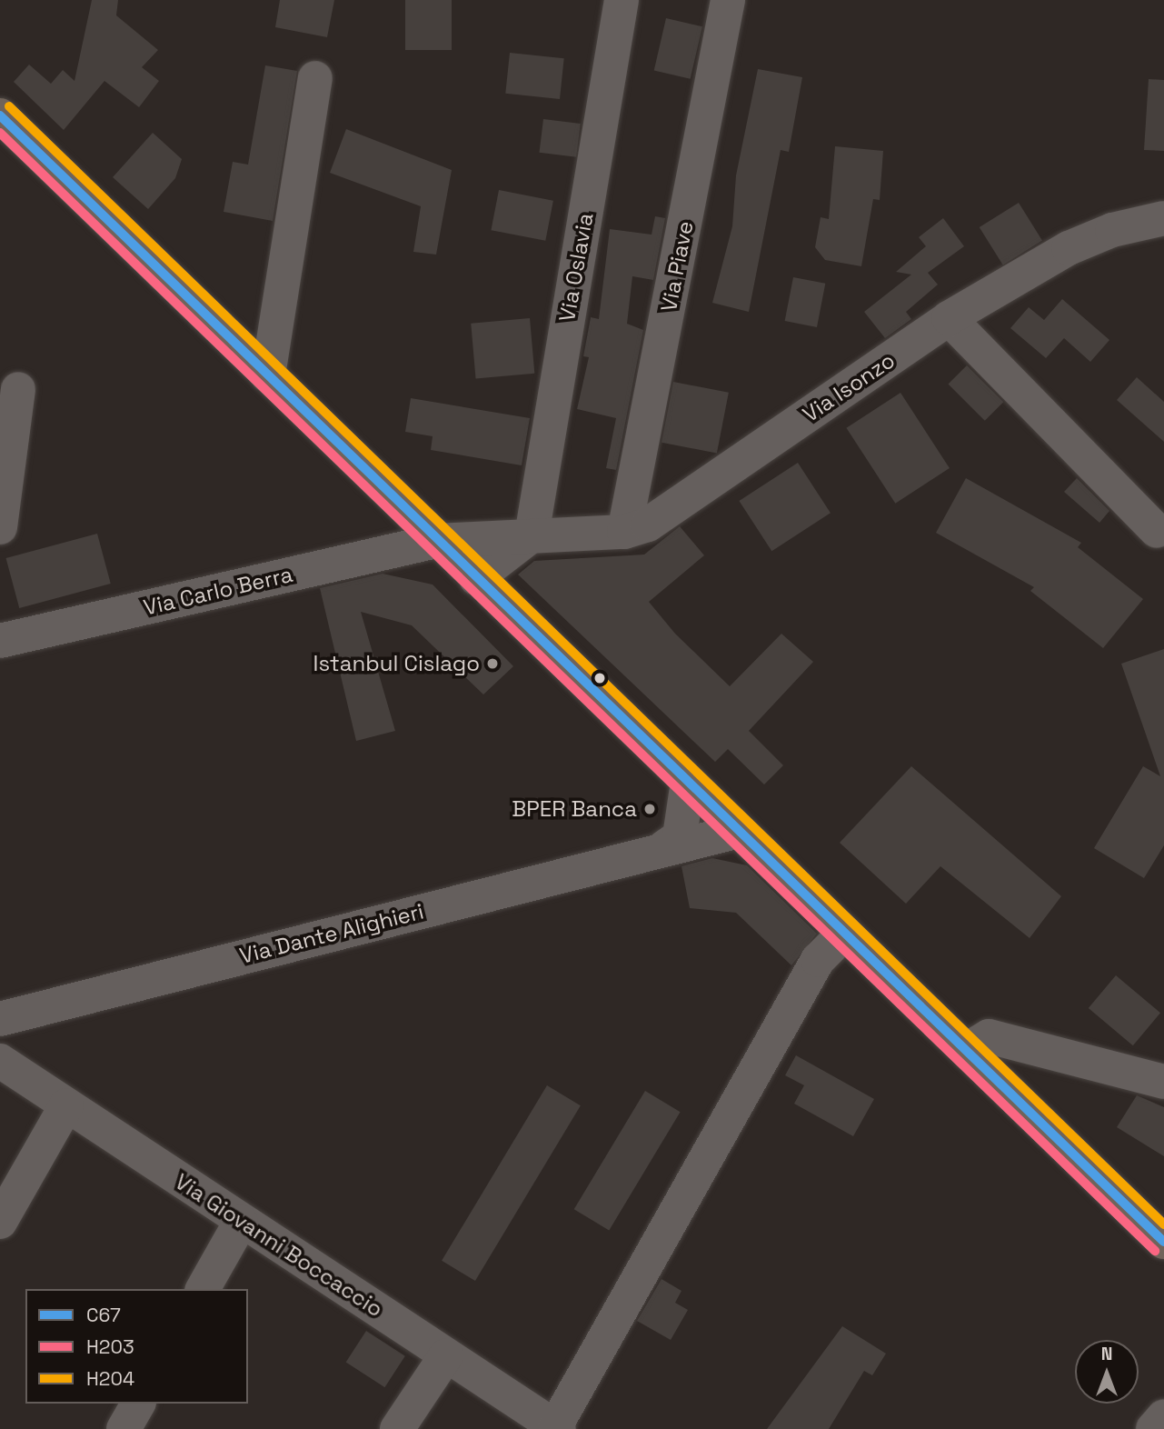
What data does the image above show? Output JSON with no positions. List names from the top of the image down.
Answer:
{
  "streets": {
    "street": [
      "Via Piave",
      "Via Oslavia",
      "Via Isonzo",
      "Via Carlo Berra",
      "Via Dante Alighieri",
      "Via Giovanni Boccaccio"
    ]
  },
  "crossings": [
    ["Via Piave", "Via Isonzo"],
    ["Via Oslavia", "Via Isonzo"],
    ["Via Isonzo", "Via Carlo Berra"]
  ],
  "places": ["Istanbul Cislago", "BPER Banca"],
  "lines": ["transit line H204", "transit line C67", "transit line H203"],
  "legend": ["C67", "H203", "H204"],
  "north": "top"
}
